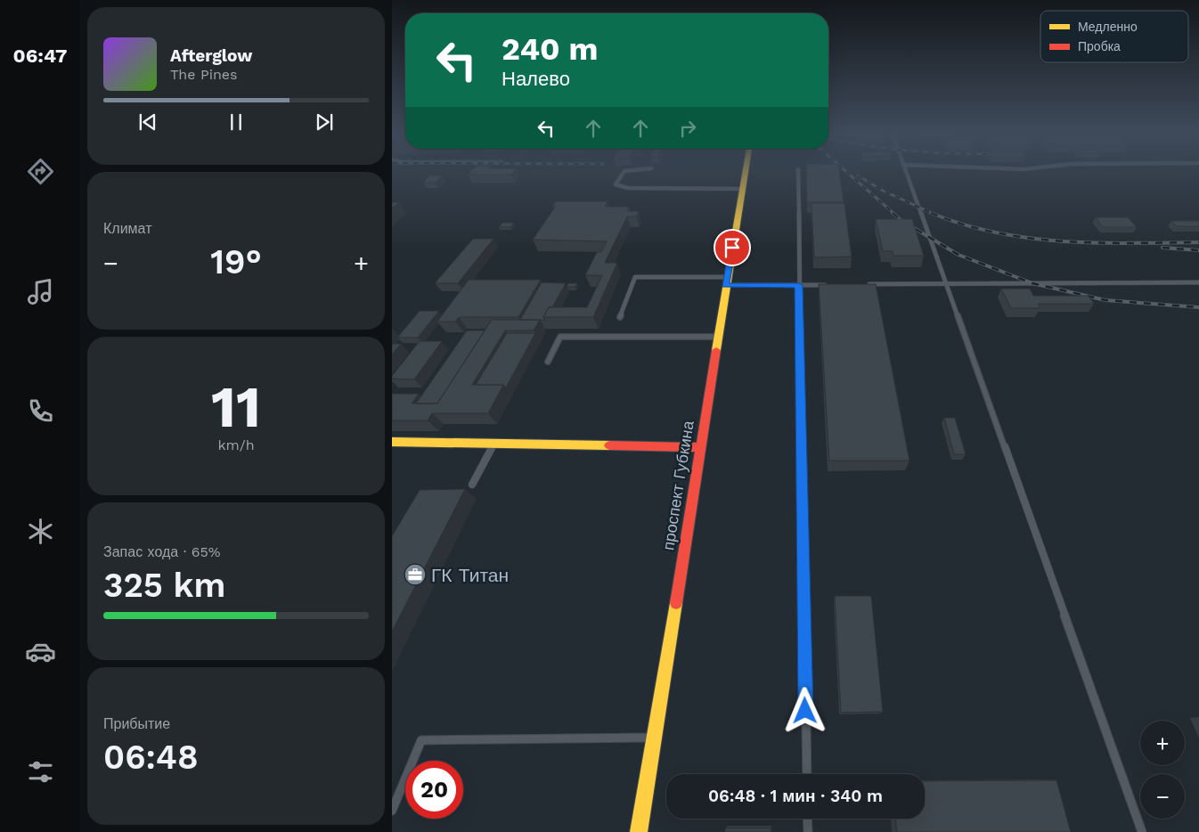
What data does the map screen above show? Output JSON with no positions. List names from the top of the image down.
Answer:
{
  "streets": {
    "main road": ["проспект Губкина"]
  },
  "places": {
    "office": ["ГК Титан"]
  },
  "legend": ["Медленно", "Пробка"],
  "page": {
    "tabs": "06:47",
    "turn": ["240 m", "Налево"],
    "song": ["Afterglow", "The Pines"],
    "tile": [
      "Климат",
      ["11", "km/h"],
      ["Запас хода · 65%", "325 km"],
      ["Прибытие", "06:48"]
    ],
    "heat": ["−", "19°", "+"],
    "map_buttons": ["+", "−"],
    "limit": "20",
    "trip": "06:48 · 1 мин · 340 m"
  }
}
